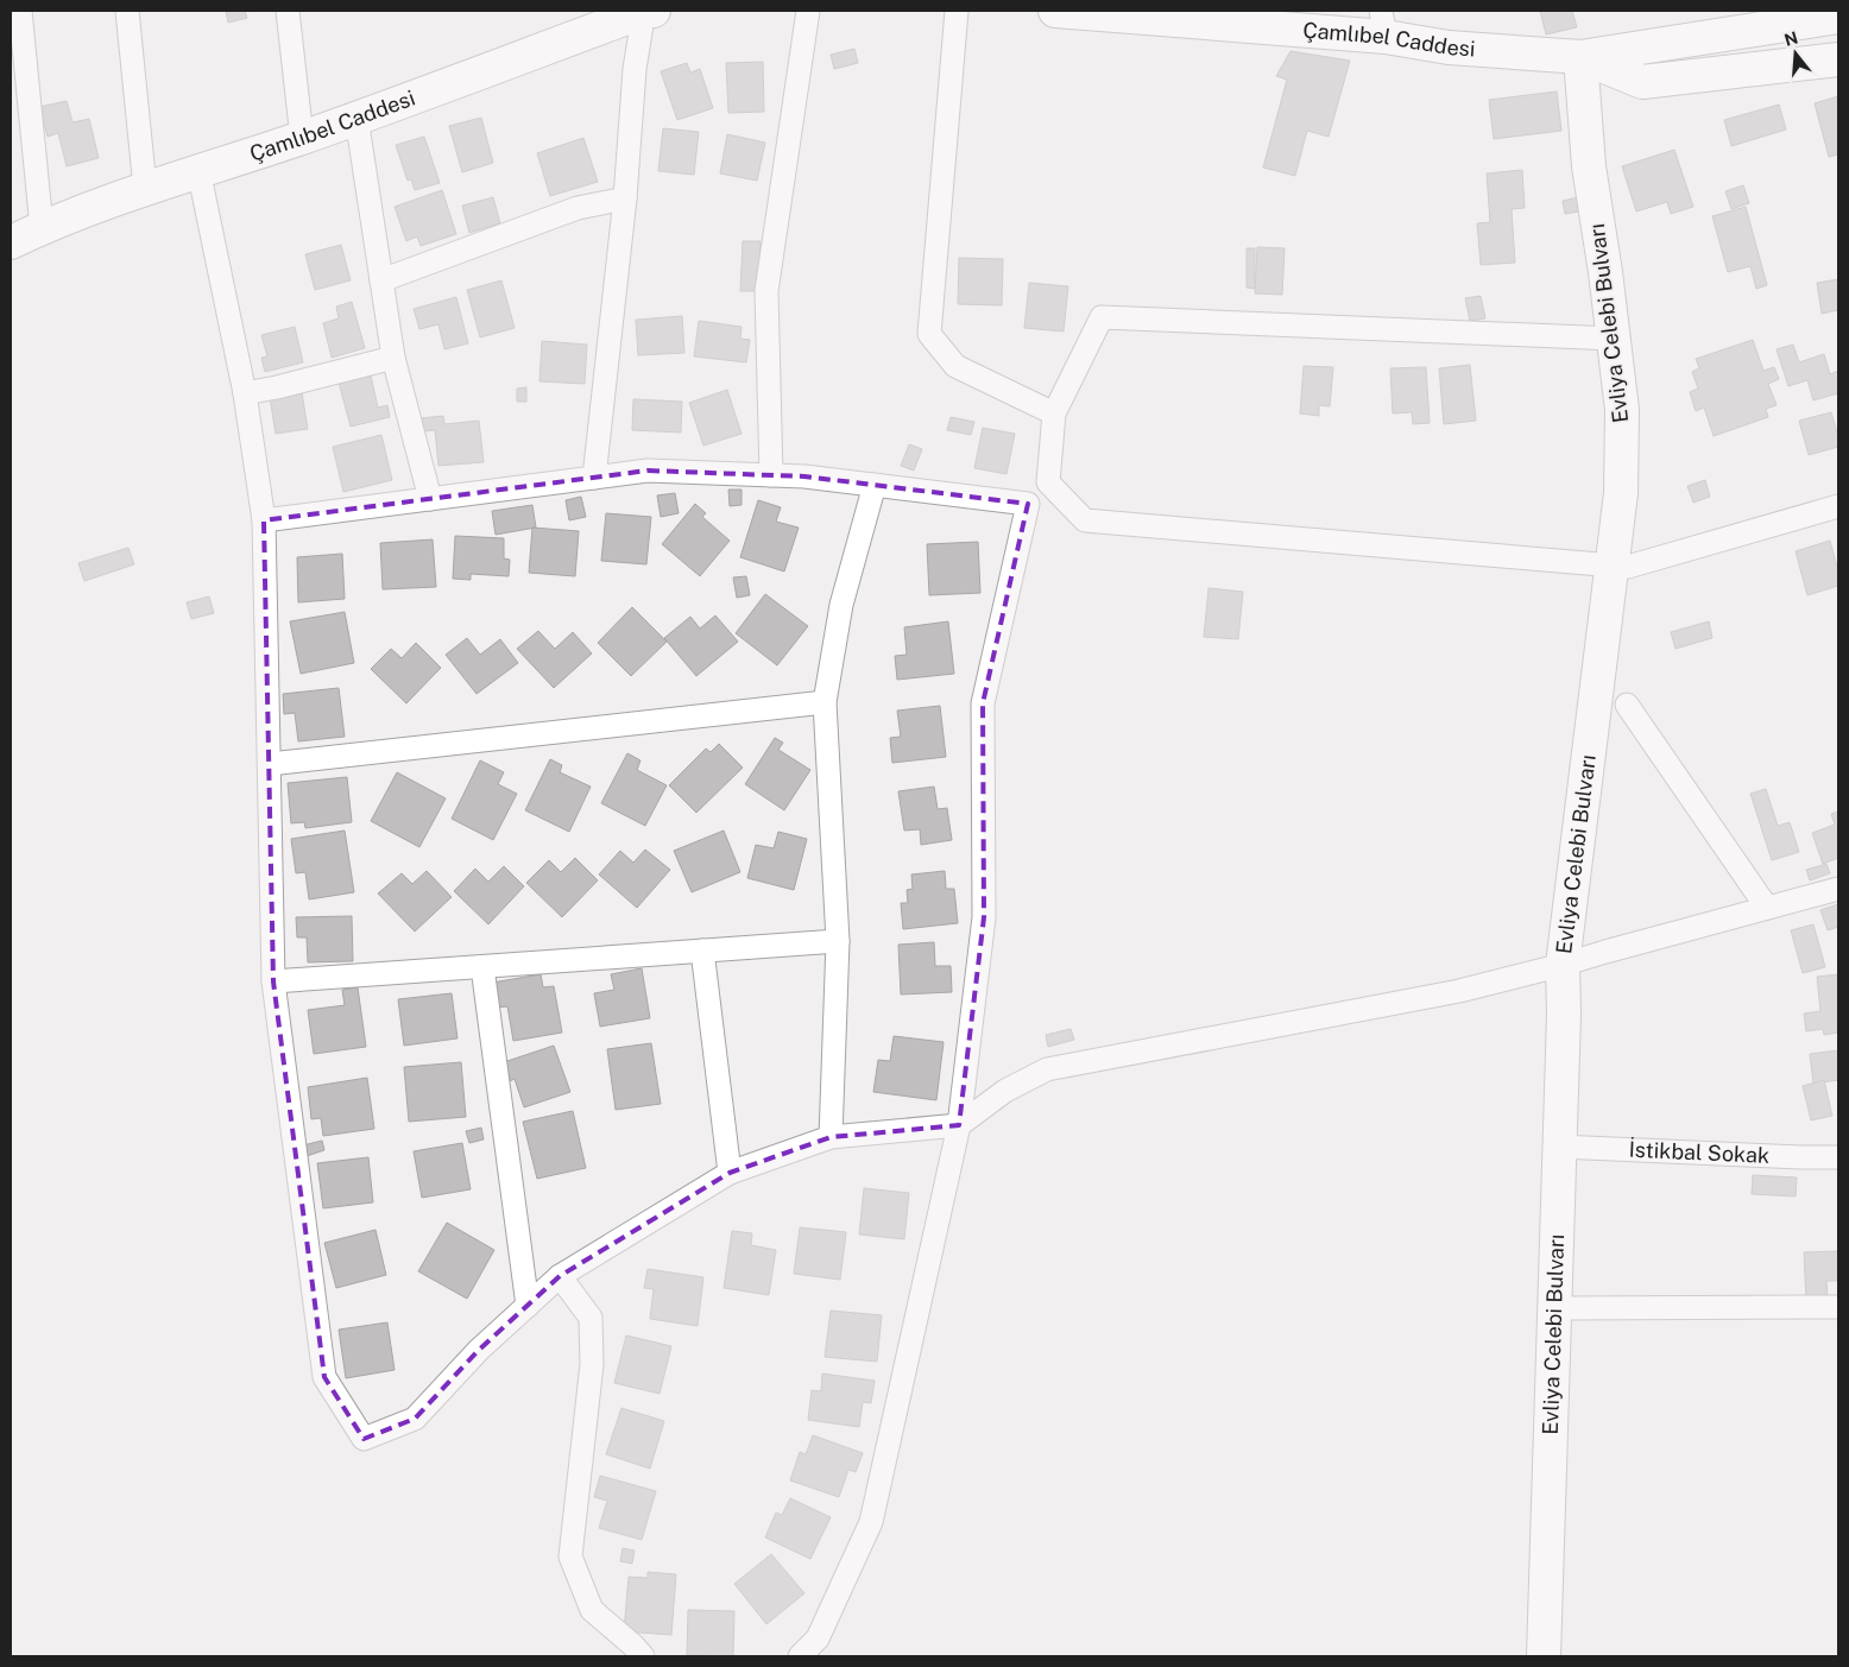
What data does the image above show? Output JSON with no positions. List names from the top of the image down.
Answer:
{
  "streets": {
    "main road": ["Çamlıbel Caddesi", "Evliya Celebi Bulvarı"],
    "street": ["İstikbal Sokak"]
  },
  "crossings": [
    ["Çamlıbel Caddesi", "Evliya Celebi Bulvarı"],
    ["Evliya Celebi Bulvarı", "İstikbal Sokak"]
  ],
  "north": "top"
}
